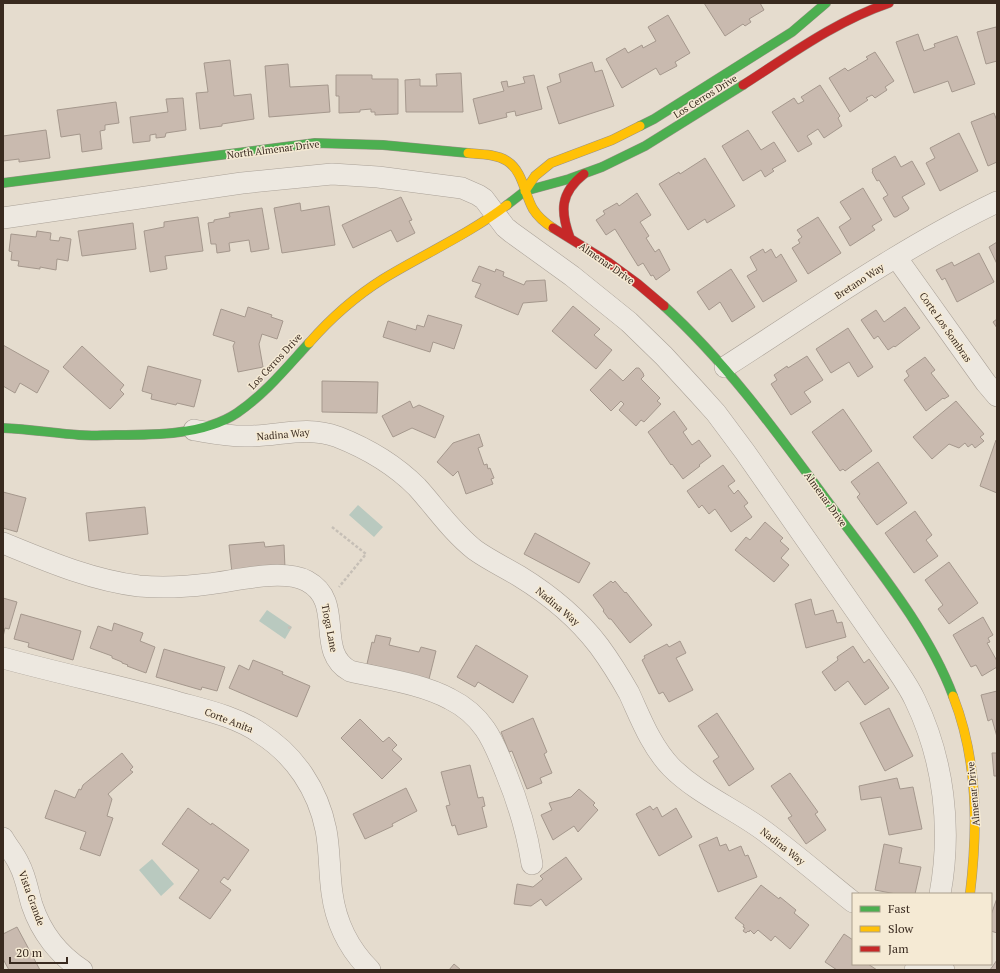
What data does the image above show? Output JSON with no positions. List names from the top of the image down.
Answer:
{
  "streets": {
    "street": [
      "Los Cerros Drive",
      "North Almenar Drive",
      "Almenar Drive",
      "Bretano Way",
      "Corte Los Sombras",
      "Nadina Way",
      "Tioga Lane",
      "Corte Anita",
      "Vista Grande"
    ]
  },
  "crossings": [
    ["Los Cerros Drive", "North Almenar Drive"],
    ["Los Cerros Drive", "Almenar Drive"],
    ["Los Cerros Drive", "Nadina Way"],
    ["North Almenar Drive", "Almenar Drive"],
    ["Almenar Drive", "Bretano Way"],
    ["Bretano Way", "Corte Los Sombras"]
  ],
  "legend": ["Fast", "Slow", "Jam"],
  "scale_bar": "20 m"
}
